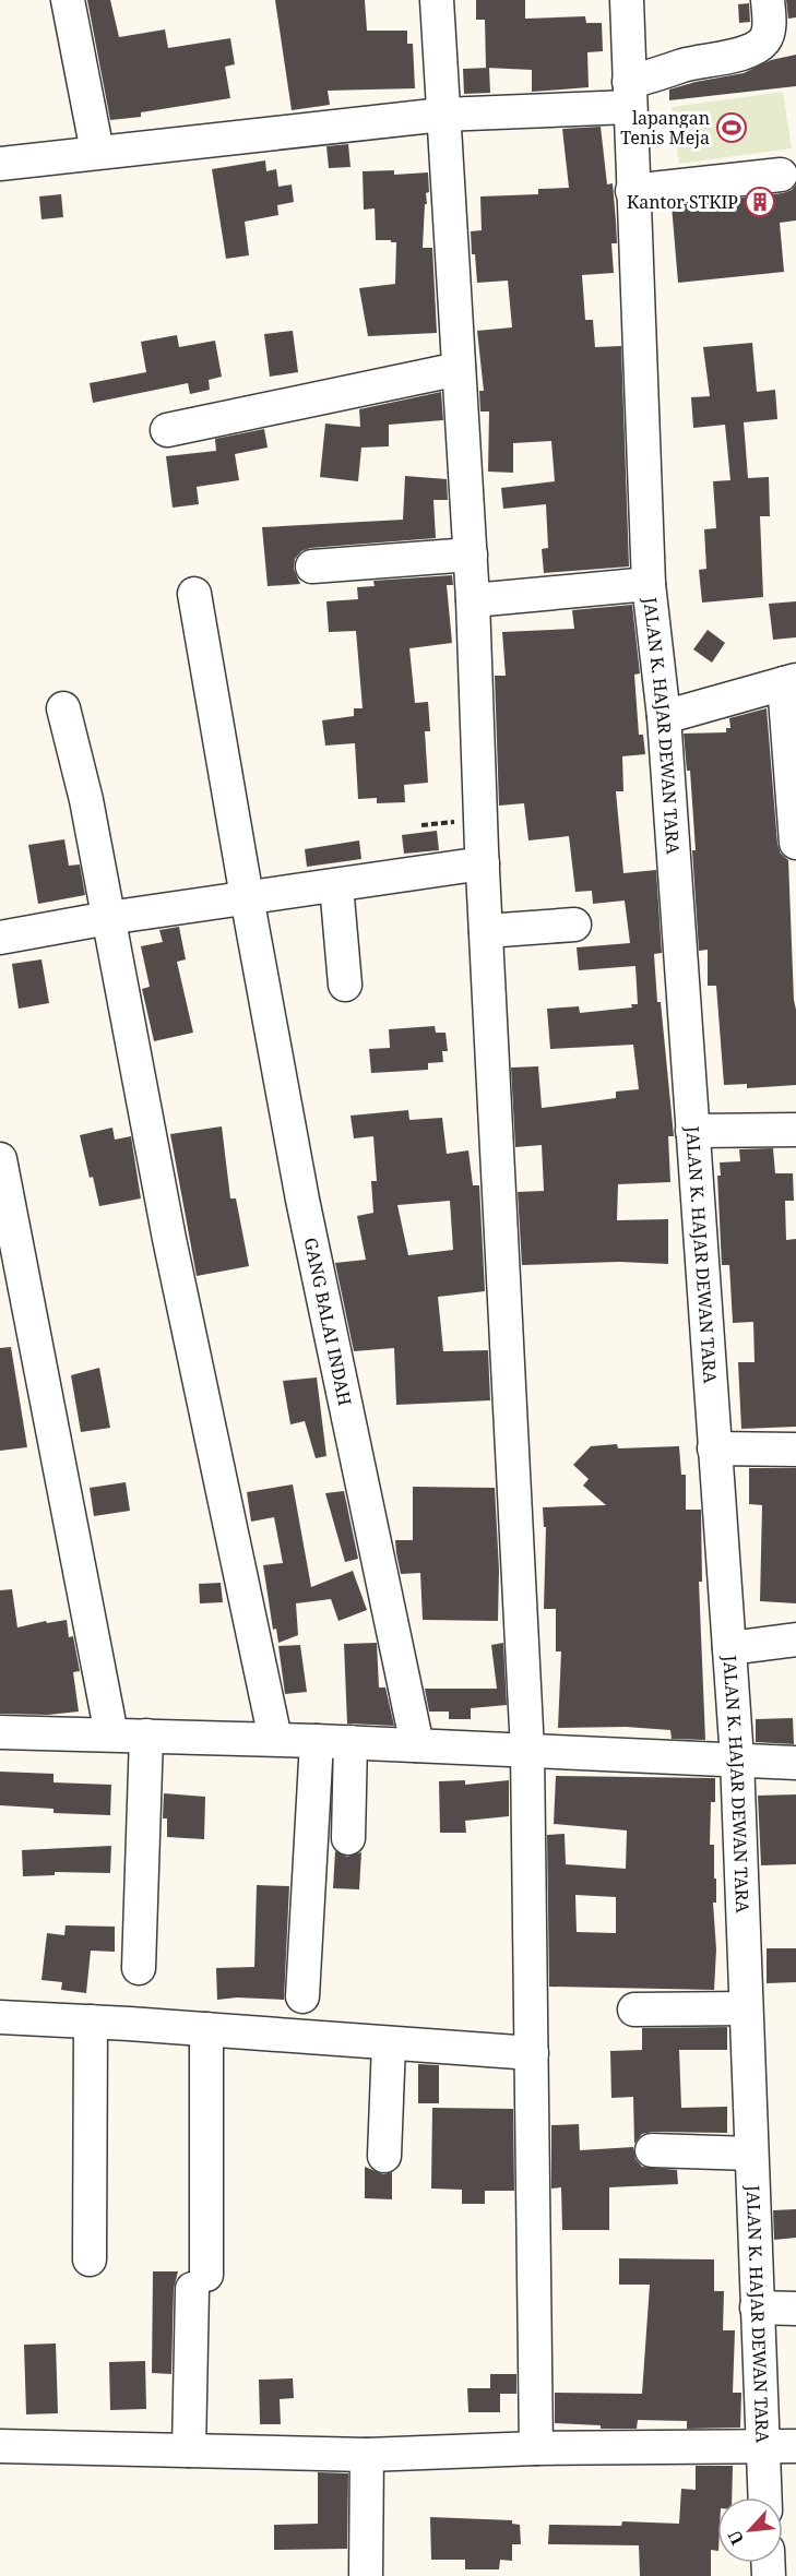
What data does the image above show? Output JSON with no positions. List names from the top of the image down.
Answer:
{
  "streets": {
    "street": ["JALAN K. HAJAR DEWAN TARA", "GANG BALAI INDAH"]
  },
  "places": {
    "sports": ["lapangan Tenis Meja"],
    "building": ["Kantor STKIP"]
  },
  "north": "bottom left"
}
